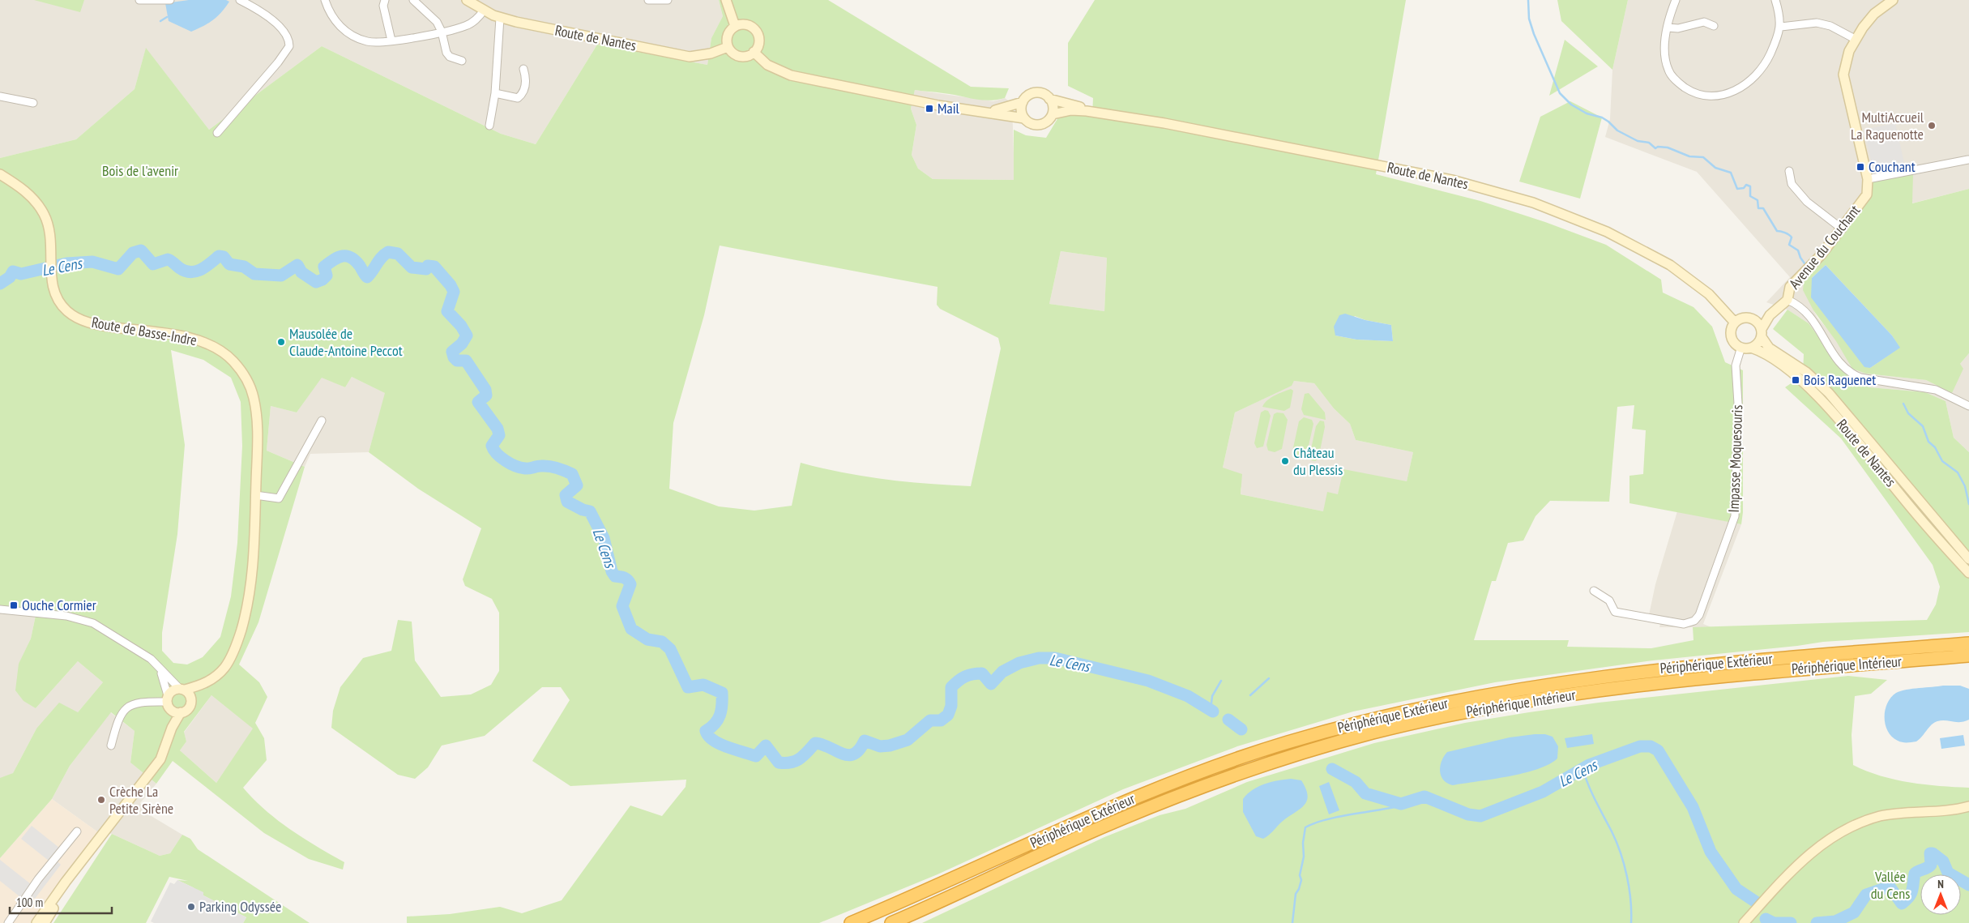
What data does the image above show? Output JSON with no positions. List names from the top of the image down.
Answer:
{
  "streets": {
    "highway": ["Périphérique Extérieur", "Périphérique Intérieur"],
    "main road": ["Route de Nantes", "Avenue du Couchant", "Route de Basse-Indre"],
    "street": ["Impasse Moquesouris"]
  },
  "crossings": [
    ["Route de Nantes", "Avenue du Couchant"],
    ["Route de Nantes", "Impasse Moquesouris"],
    ["Avenue du Couchant", "Impasse Moquesouris"]
  ],
  "water": ["Le Cens"],
  "parks": ["Bois de l'avenir", "Vallée du Cens"],
  "places": {
    "transit": [
      "Mail",
      "Couchant",
      "Bois Raguenet",
      "Ouche Cormier"
    ],
    "other": [
      "MultiAccueil La Raguenotte",
      "Mausolée de Claude-Antoine Peccot",
      "Château du Plessis",
      "Crèche La Petite Sirène",
      "Parking Odyssée"
    ]
  },
  "scale_bar": "100 m",
  "north": "top"
}
